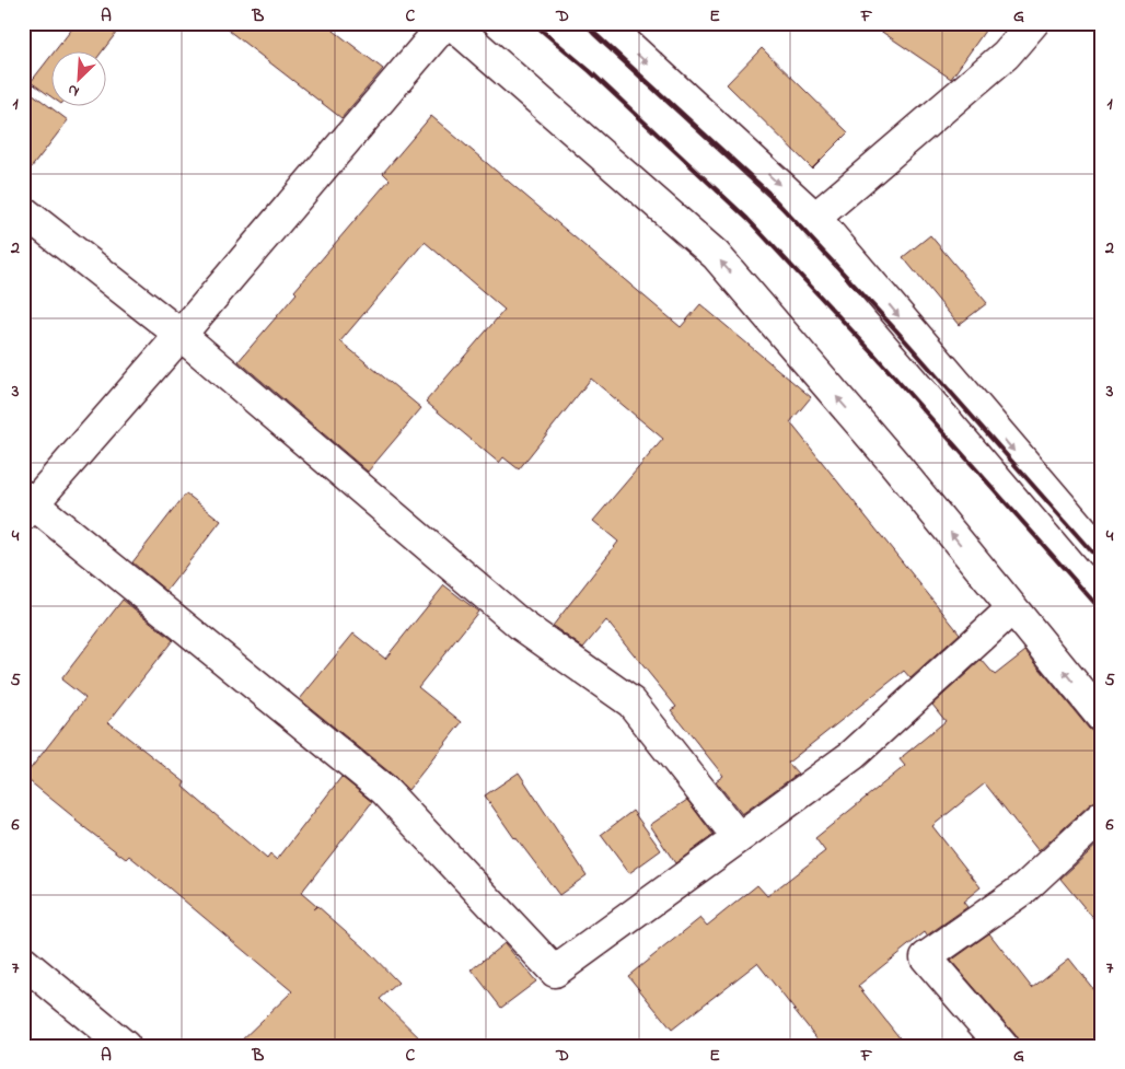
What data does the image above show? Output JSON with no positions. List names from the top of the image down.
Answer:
{
  "north": "bottom left",
  "grid": {
    "columns": [
      "A",
      "B",
      "C",
      "D",
      "E",
      "F",
      "G"
    ],
    "rows": [
      "1",
      "2",
      "3",
      "4",
      "5",
      "6",
      "7"
    ]
  }
}
